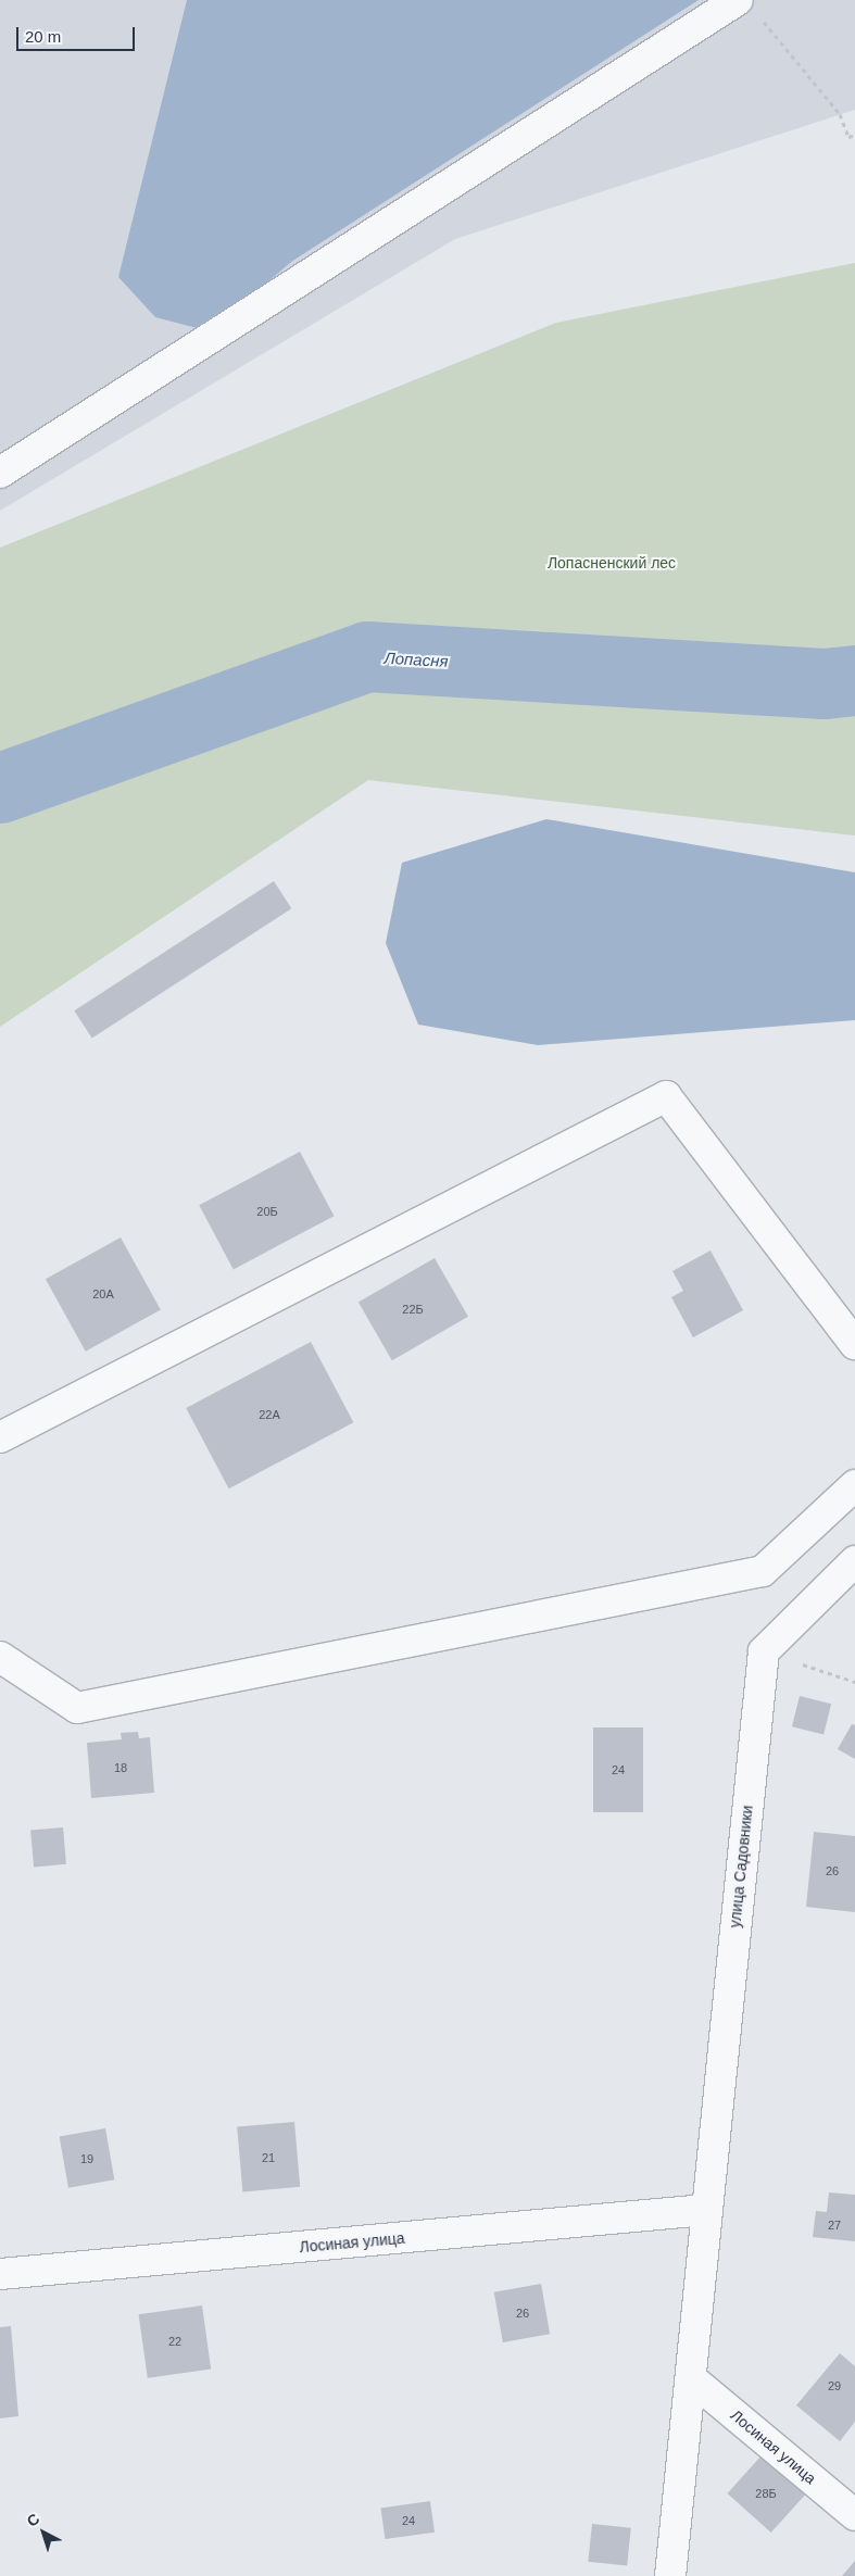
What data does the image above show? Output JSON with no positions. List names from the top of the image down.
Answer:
{
  "streets": {
    "street": ["улица Садовники", "Лосиная улица"]
  },
  "crossings": [
    ["улица Садовники", "Лосиная улица"]
  ],
  "water": ["Лопасня"],
  "parks": ["Лопасненский лес"],
  "house_numbers": [
    "20Б",
    "20А",
    "22Б",
    "22А",
    "18",
    "24",
    "26",
    "21",
    "19",
    "27",
    "26",
    "22",
    "29",
    "28Б",
    "24"
  ],
  "scale_bar": "20 m",
  "north": "top left"
}
